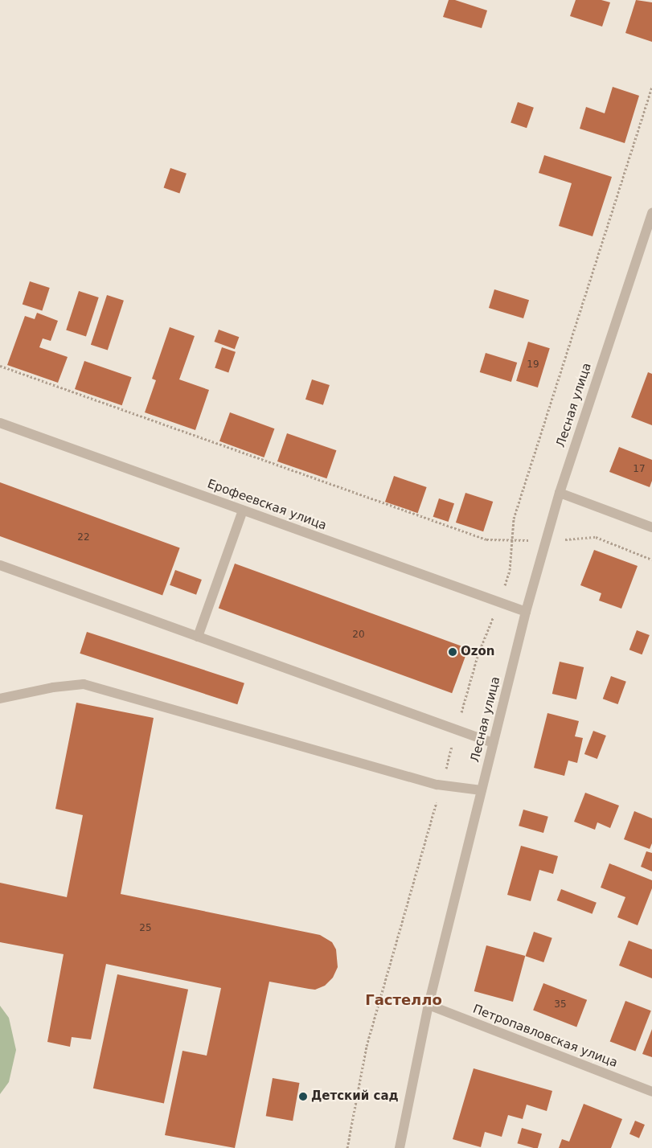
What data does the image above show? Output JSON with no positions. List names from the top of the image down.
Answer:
{
  "streets": {
    "street": ["Лесная улица", "Ерофеевская улица", "Петропавловская улица"]
  },
  "crossings": [
    ["Лесная улица", "Ерофеевская улица"],
    ["Лесная улица", "Петропавловская улица"]
  ],
  "districts": ["Гастелло"],
  "places": ["Ozon", "Детский сад"],
  "house_numbers": [
    "19",
    "17",
    "22",
    "20",
    "25",
    "35"
  ]
}
